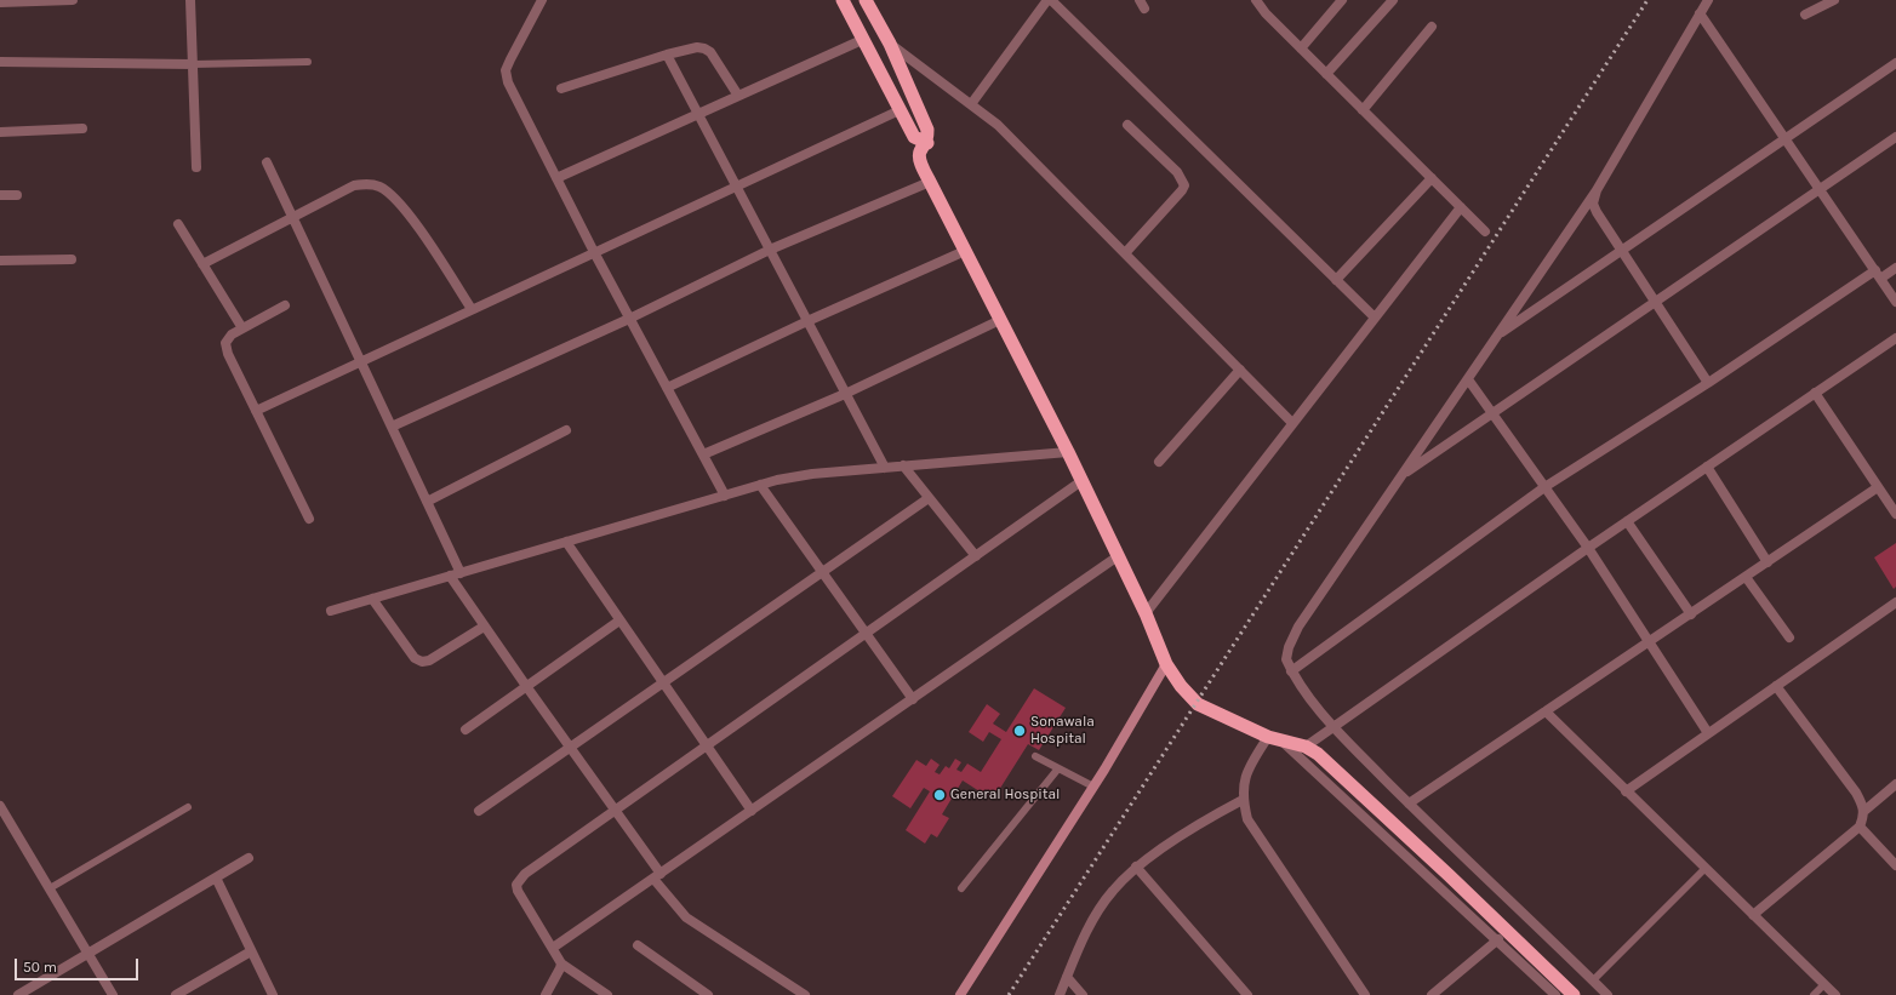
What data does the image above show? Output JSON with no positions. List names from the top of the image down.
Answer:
{
  "places": ["Sonawala Hospital", "General Hospital"],
  "scale_bar": "50 m"
}
